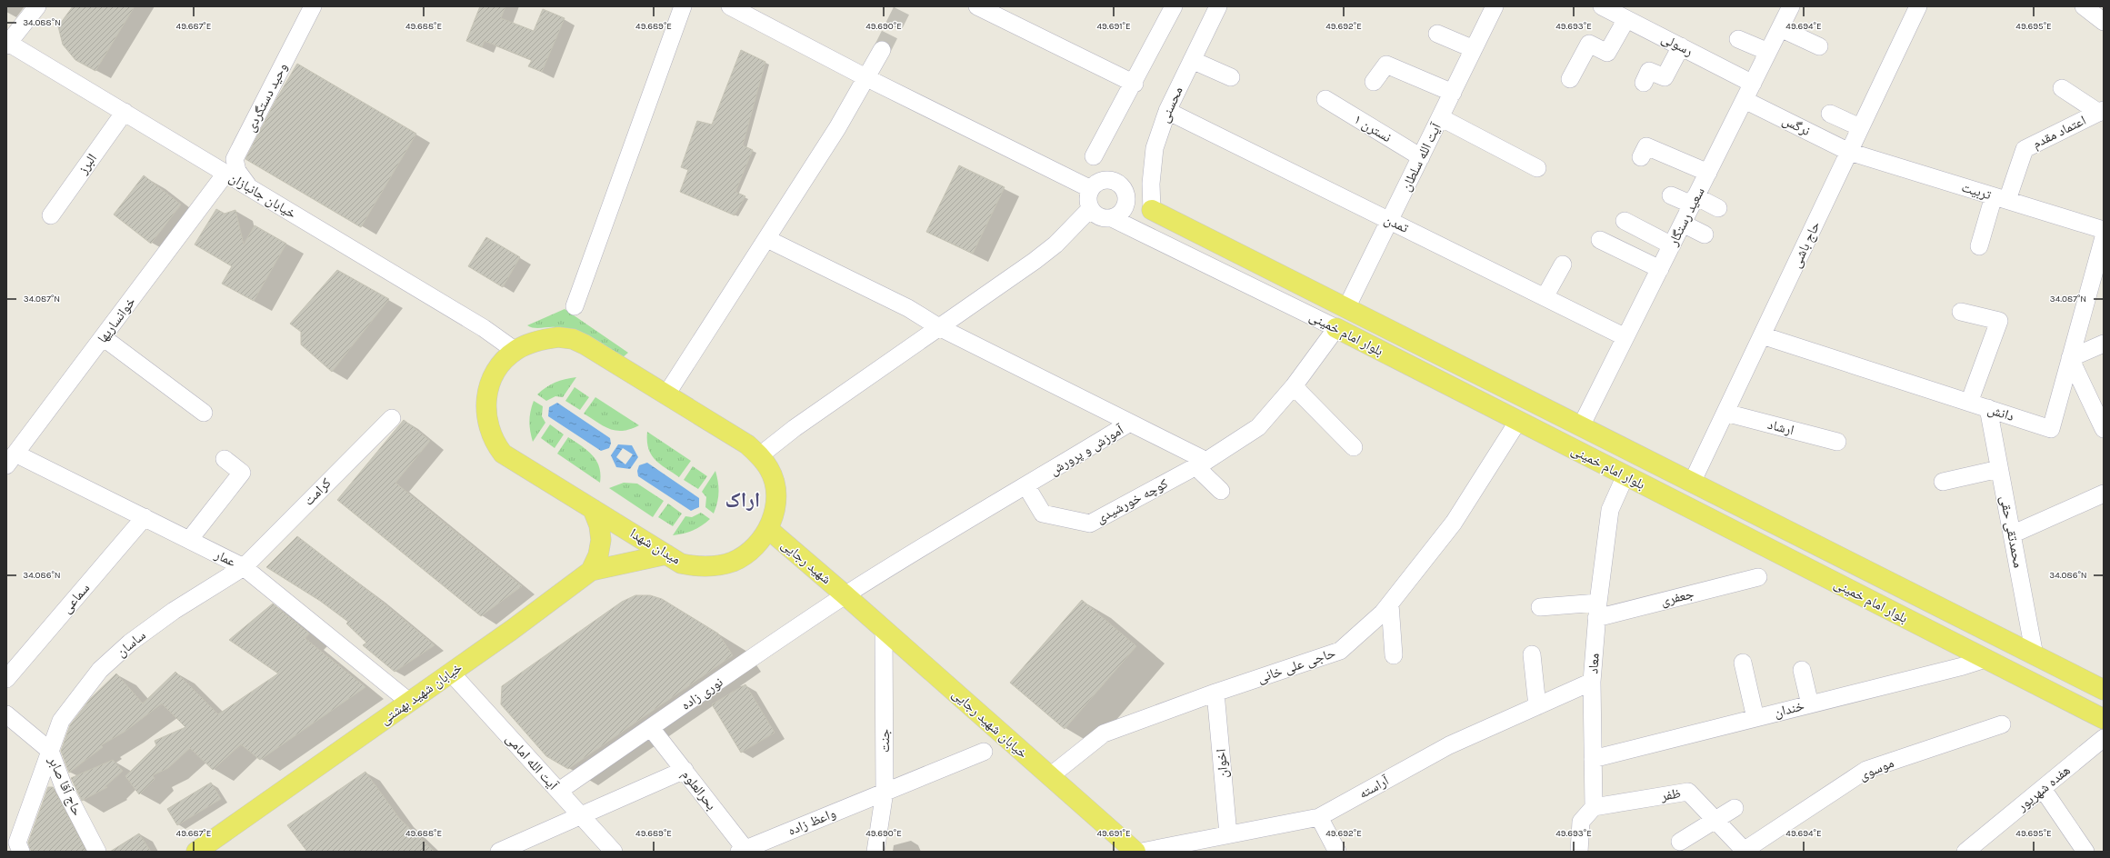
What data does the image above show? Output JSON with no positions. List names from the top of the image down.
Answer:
{
  "streets": {
    "main road": [
      "بلوار امام خمینی",
      "میدان شهدا",
      "شهید رجایی",
      "خیابان شهید بهشتی",
      "خیابان شهید رجایی"
    ],
    "street": [
      "رسولی",
      "وحید دستگردی",
      "محسنی",
      "نرگس",
      "نسترن ۱",
      "اعتماد مقدم",
      "آیت الله سلطان",
      "البرز",
      "تربیت",
      "خیابان جانبازان",
      "سعید رستگار",
      "تمدن",
      "حاج باشی",
      "خوانساریها",
      "دانش",
      "ارشاد",
      "آموزش و پرورش",
      "کرامت",
      "کوچه خورشیدی",
      "محمدتقی حقی",
      "عمار",
      "جعفری",
      "سماعی",
      "ساسان",
      "معاد",
      "حاجی علی خانی",
      "نوری زاده",
      "خندان",
      "جنت",
      "آیت الله امامی",
      "اخوان",
      "موسوی",
      "حاج آقا صابر",
      "آراسته",
      "هفده شهریور",
      "بحرالعلوم",
      "ظفر",
      "واعظ زاده"
    ]
  },
  "crossings": [
    ["رسولی", "سعید رستگار"],
    ["وحید دستگردی", "خیابان جانبازان"],
    ["محسنی", "تمدن"],
    ["محسنی", "بلوار امام خمینی"],
    ["نرگس", "تربیت"],
    ["نرگس", "سعید رستگار"],
    ["نرگس", "حاج باشی"],
    ["نسترن ۱", "آیت الله سلطان"],
    ["اعتماد مقدم", "تربیت"],
    ["آیت الله سلطان", "تمدن"],
    ["آیت الله سلطان", "بلوار امام خمینی"],
    ["البرز", "خیابان جانبازان"],
    ["تربیت", "حاج باشی"],
    ["خیابان جانبازان", "خوانساریها"],
    ["خیابان جانبازان", "میدان شهدا"],
    ["سعید رستگار", "تمدن"],
    ["سعید رستگار", "بلوار امام خمینی"],
    ["حاج باشی", "بلوار امام خمینی"],
    ["حاج باشی", "دانش"],
    ["حاج باشی", "ارشاد"],
    ["خوانساریها", "عمار"],
    ["بلوار امام خمینی", "محمدتقی حقی"],
    ["بلوار امام خمینی", "معاد"],
    ["بلوار امام خمینی", "حاجی علی خانی"],
    ["بلوار امام خمینی", "خندان"],
    ["دانش", "محمدتقی حقی"],
    ["آموزش و پرورش", "کوچه خورشیدی"],
    ["آموزش و پرورش", "شهید رجایی"],
    ["آموزش و پرورش", "نوری زاده"],
    ["آموزش و پرورش", "خیابان شهید رجایی"],
    ["کرامت", "عمار"],
    ["کرامت", "ساسان"],
    ["میدان شهدا", "شهید رجایی"],
    ["میدان شهدا", "خیابان شهید بهشتی"],
    ["عمار", "سماعی"],
    ["عمار", "ساسان"],
    ["عمار", "خیابان شهید بهشتی"],
    ["شهید رجایی", "نوری زاده"],
    ["شهید رجایی", "خیابان شهید رجایی"],
    ["جعفری", "معاد"],
    ["ساسان", "حاج آقا صابر"],
    ["معاد", "خندان"],
    ["معاد", "آراسته"],
    ["معاد", "ظفر"],
    ["حاجی علی خانی", "خیابان شهید رجایی"],
    ["حاجی علی خانی", "اخوان"],
    ["خیابان شهید بهشتی", "آیت الله امامی"],
    ["نوری زاده", "خیابان شهید رجایی"],
    ["نوری زاده", "آیت الله امامی"],
    ["نوری زاده", "بحرالعلوم"],
    ["خیابان شهید رجایی", "جنت"],
    ["جنت", "واعظ زاده"],
    ["اخوان", "آراسته"],
    ["موسوی", "ظفر"],
    ["بحرالعلوم", "واعظ زاده"]
  ],
  "districts": ["اراک"],
  "coordinates": [
    "34.088°N",
    "49.687°E",
    "49.688°E",
    "49.689°E",
    "49.690°E",
    "49.691°E",
    "49.692°E",
    "49.693°E",
    "49.694°E",
    "49.695°E",
    "34.087°N",
    "34.086°N"
  ]
}
